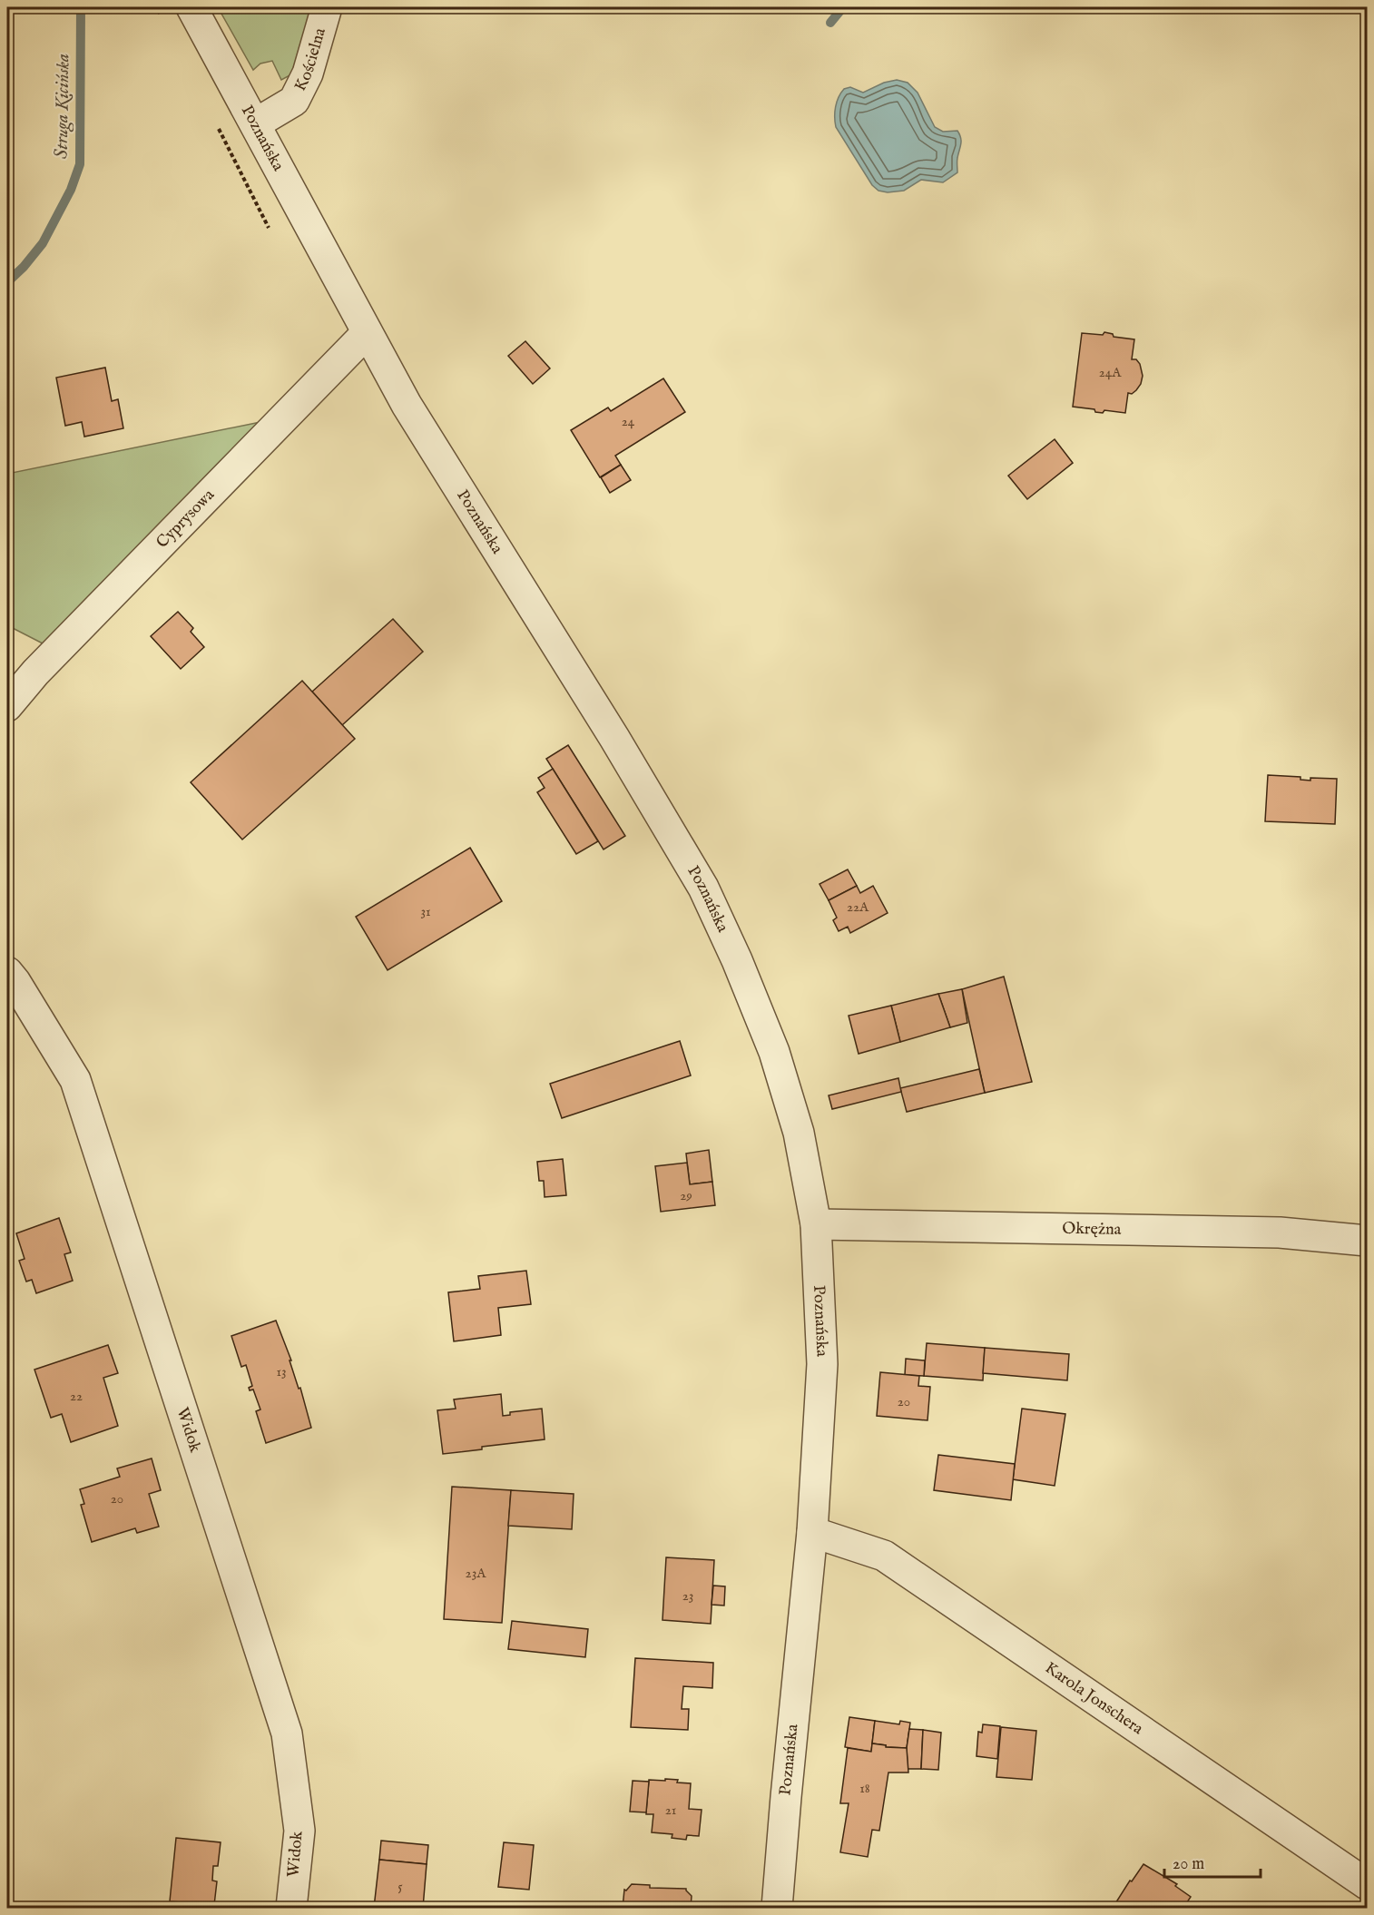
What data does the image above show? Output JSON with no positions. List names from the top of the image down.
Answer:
{
  "streets": {
    "street": [
      "Kościelna",
      "Poznańska",
      "Cyprysowa",
      "Okrężna",
      "Widok",
      "Karola Jonschera"
    ]
  },
  "crossings": [
    ["Kościelna", "Poznańska"],
    ["Poznańska", "Cyprysowa"],
    ["Poznańska", "Okrężna"],
    ["Poznańska", "Karola Jonschera"]
  ],
  "water": ["Struga Kicińska"],
  "house_numbers": [
    "24A",
    "24",
    "22A",
    "31",
    "29",
    "13",
    "22",
    "20",
    "20",
    "23A",
    "23",
    "18",
    "21",
    "5"
  ],
  "scale_bar": "20 m"
}
